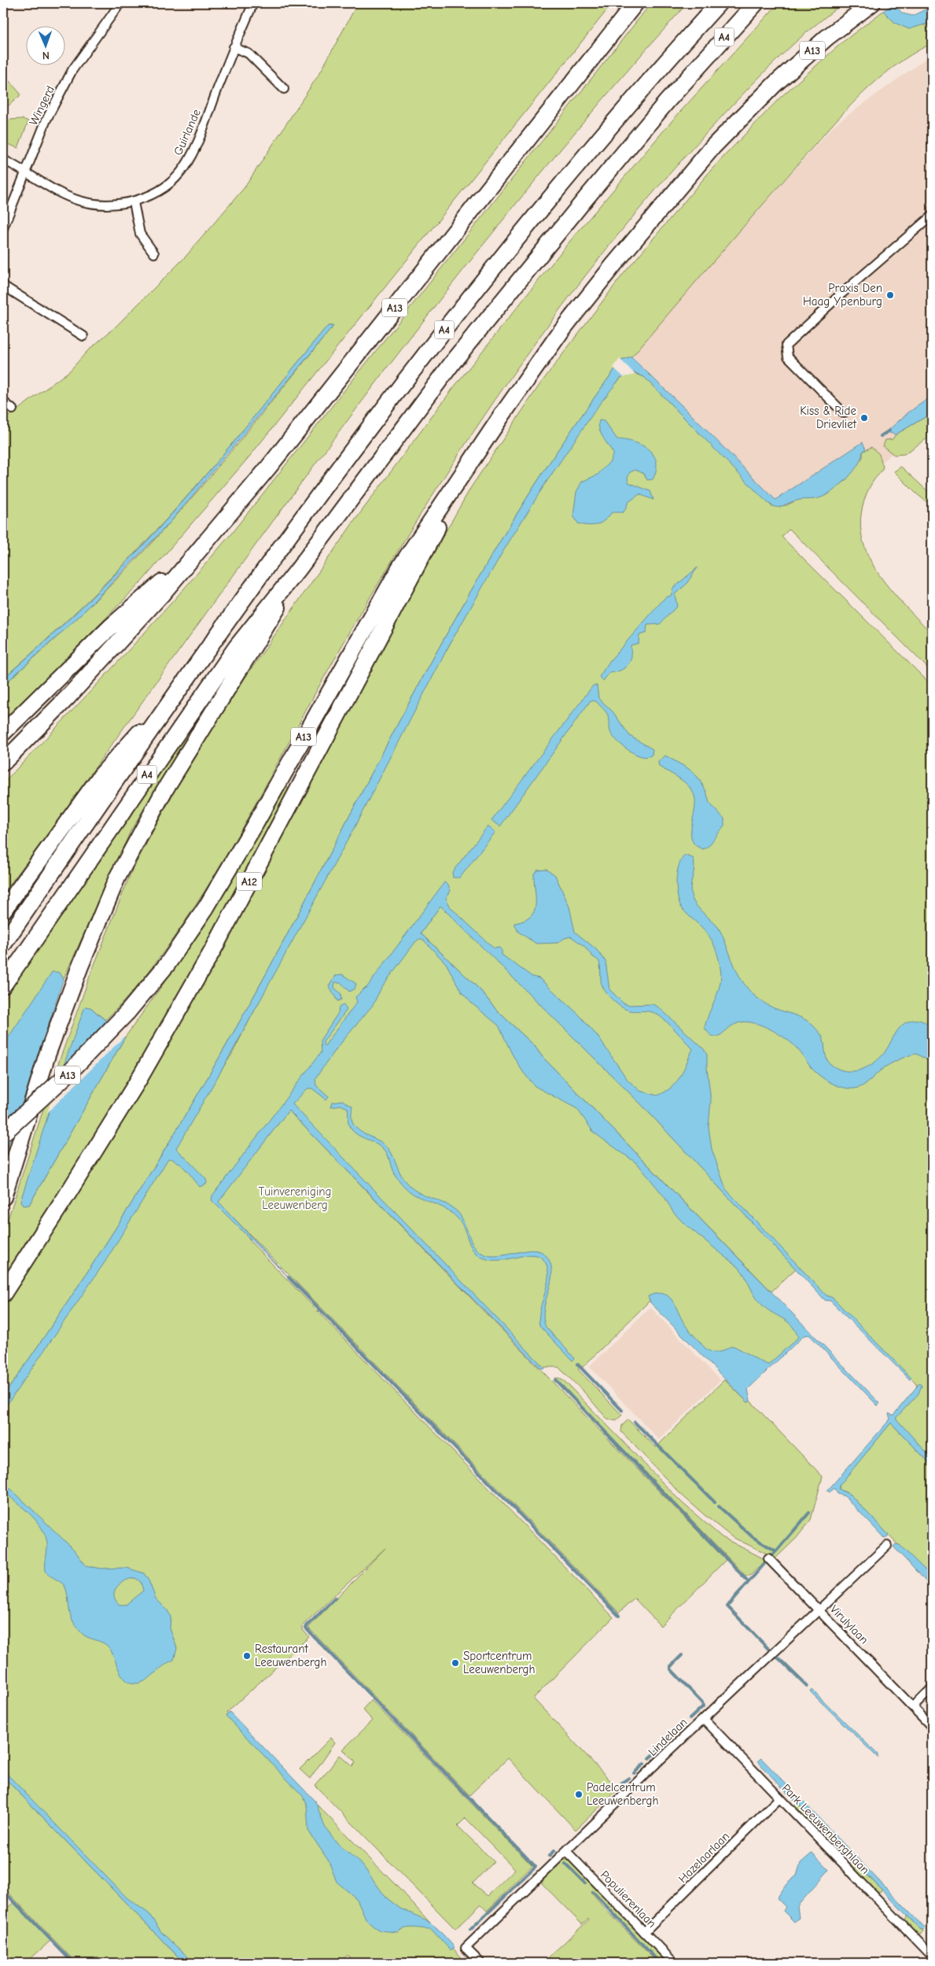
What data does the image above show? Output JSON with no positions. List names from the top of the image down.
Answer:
{
  "streets": {
    "highway": ["A4", "A13", "A12"],
    "street": [
      "Wingerd",
      "Guirlande",
      "Virulylaan",
      "Lindelaan",
      "Park Leeuwenberghlaan",
      "Hazelaarlaan",
      "Populierenlaan"
    ]
  },
  "crossings": [
    ["A13", "A12"],
    ["Wingerd", "Guirlande"],
    ["Virulylaan", "Lindelaan"],
    ["Lindelaan", "Park Leeuwenberghlaan"],
    ["Lindelaan", "Populierenlaan"],
    ["Park Leeuwenberghlaan", "Hazelaarlaan"],
    ["Hazelaarlaan", "Populierenlaan"]
  ],
  "parks": ["Tuinvereniging Leeuwenberg"],
  "places": [
    "Praxis Den Haag Ypenburg",
    "Kiss & Ride Drievliet",
    "Restaurant Leeuwenbergh",
    "Sportcentrum Leeuwenbergh",
    "Padelcentrum Leeuwenbergh"
  ],
  "north": "bottom"
}
